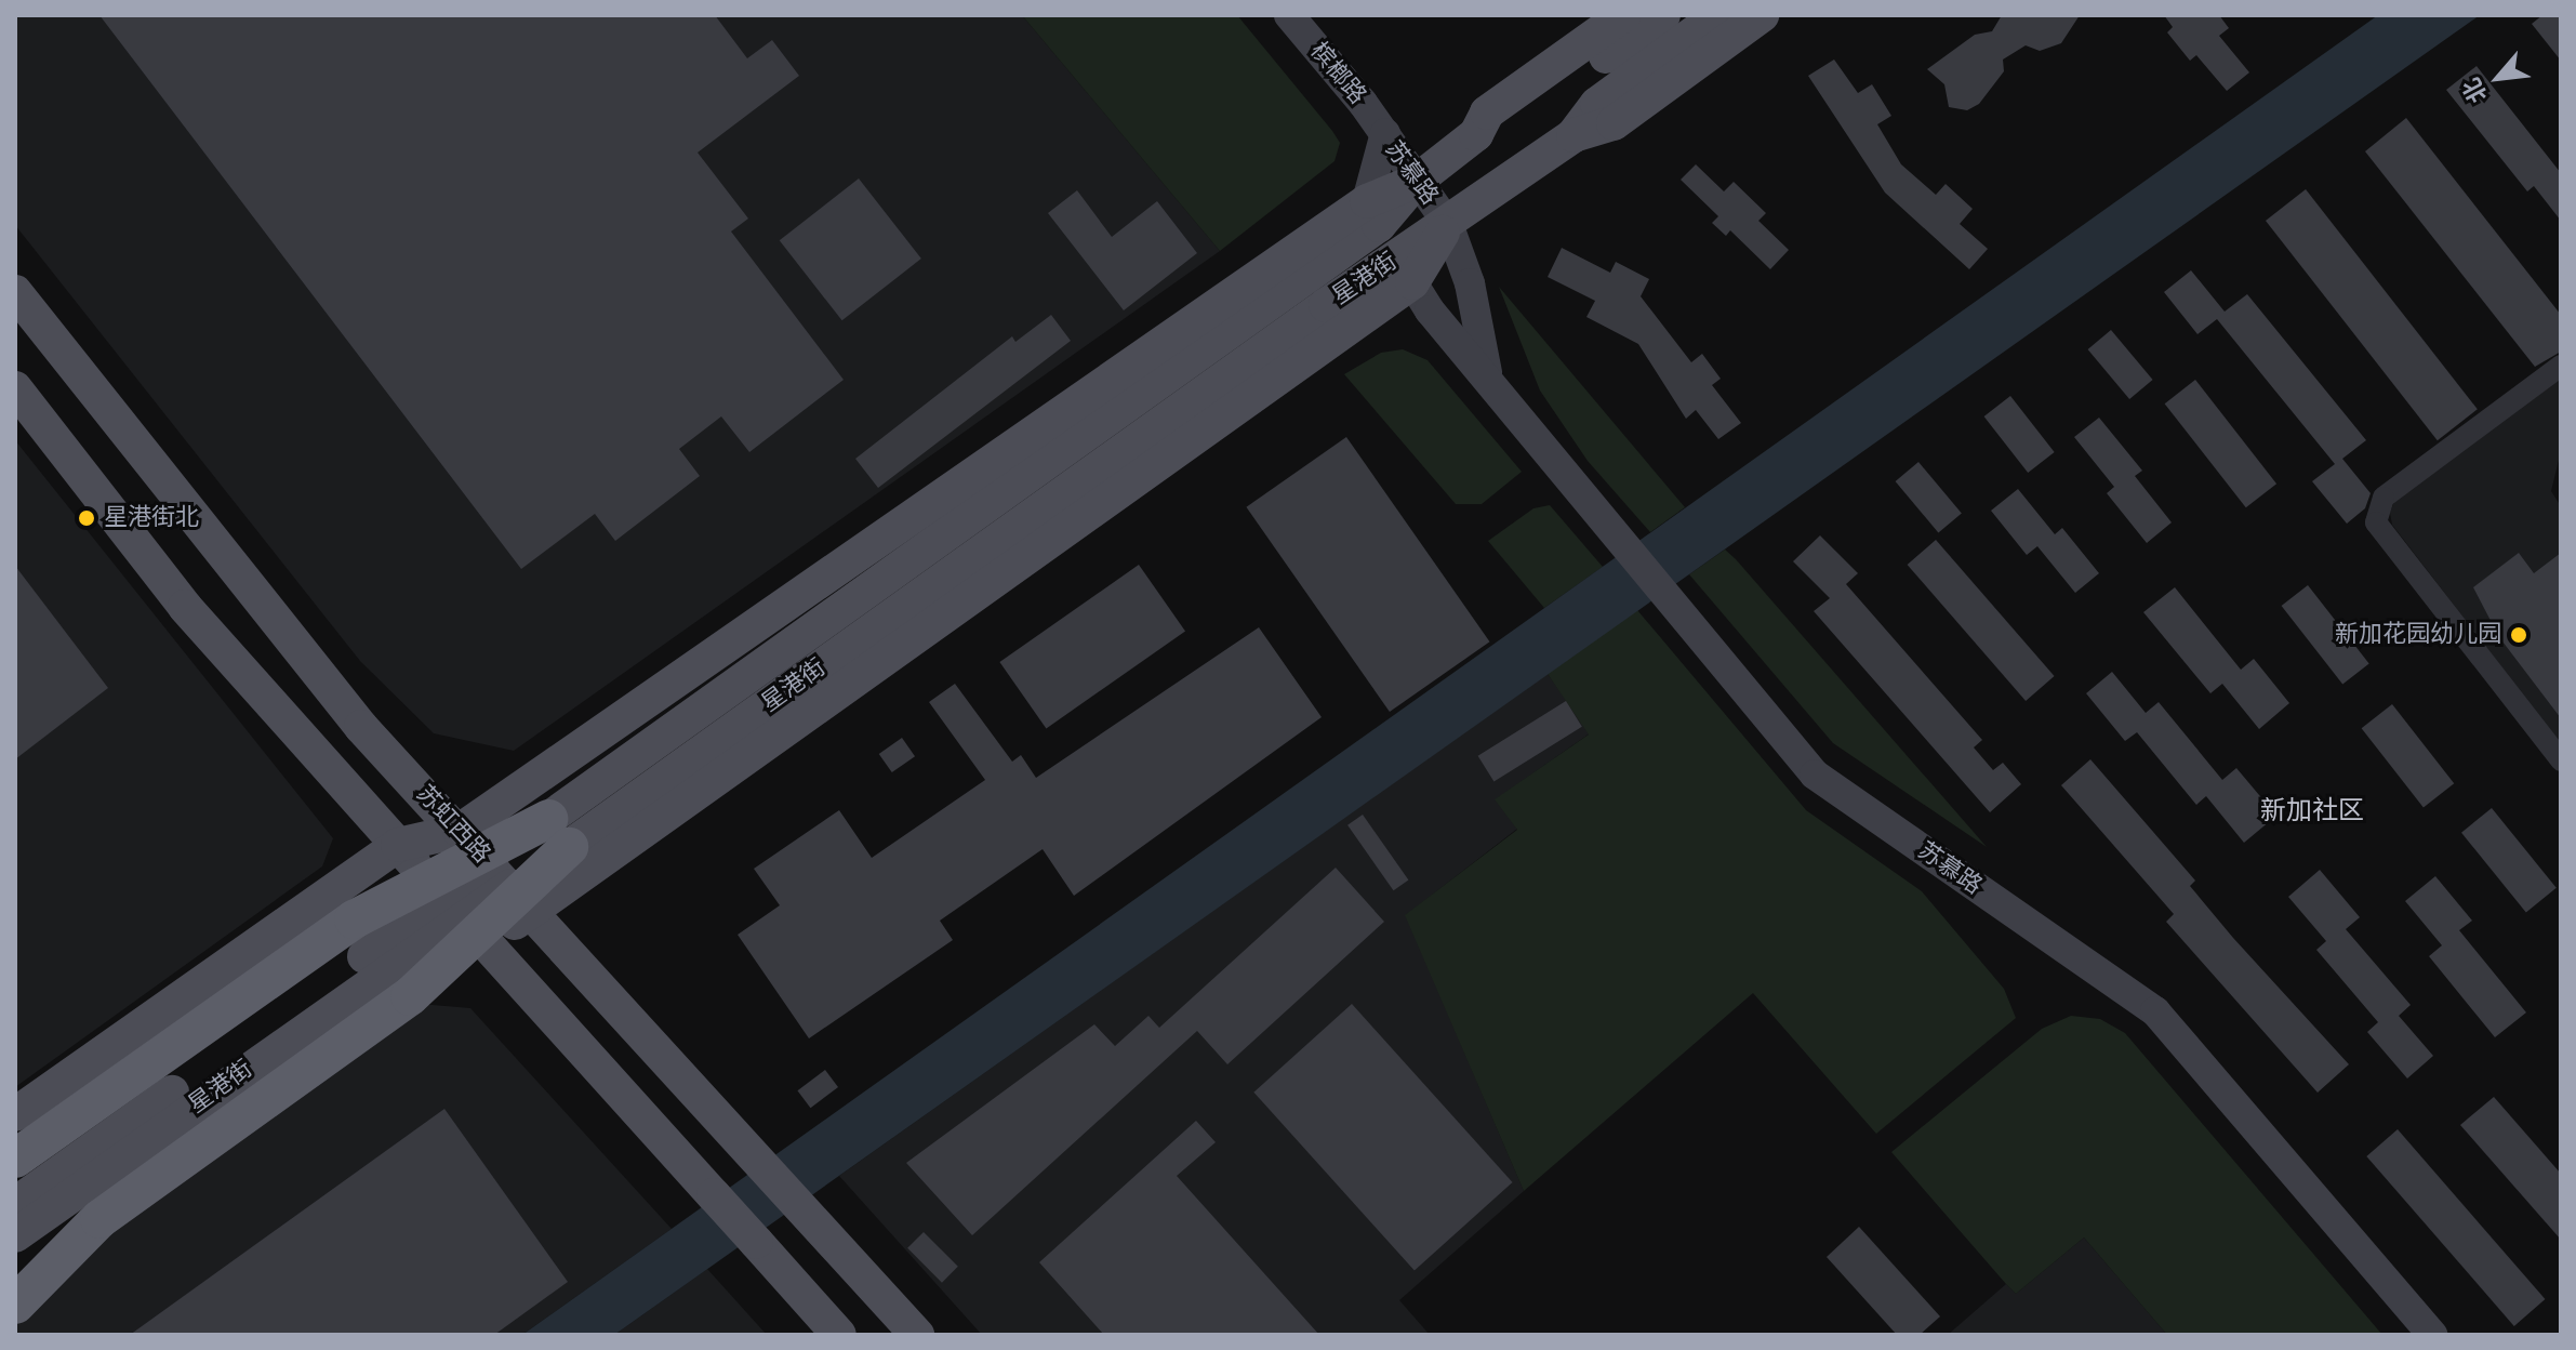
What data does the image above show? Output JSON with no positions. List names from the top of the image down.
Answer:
{
  "streets": {
    "main road": [
      "槟榔路",
      "苏慕路",
      "星港街",
      "苏虹西路"
    ]
  },
  "crossings": [
    ["槟榔路", "苏慕路"],
    ["苏慕路", "星港街"]
  ],
  "districts": ["新加社区"],
  "places": ["星港街北", "新加花园幼儿园"],
  "north": "bottom left"
}
